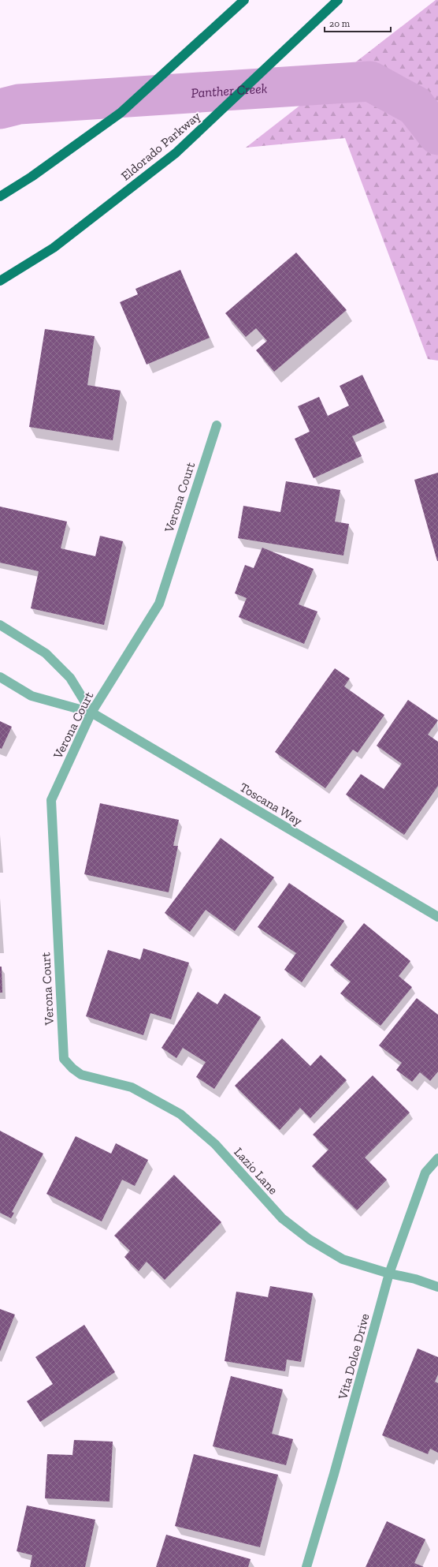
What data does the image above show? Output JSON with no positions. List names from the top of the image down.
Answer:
{
  "streets": {
    "main road": ["Eldorado Parkway"],
    "street": [
      "Verona Court",
      "Toscana Way",
      "Lazio Lane",
      "Vita Dolce Drive"
    ]
  },
  "crossings": [
    ["Verona Court", "Toscana Way"],
    ["Verona Court", "Lazio Lane"],
    ["Lazio Lane", "Vita Dolce Drive"]
  ],
  "water": ["Panther Creek"],
  "scale_bar": "20 m"
}
